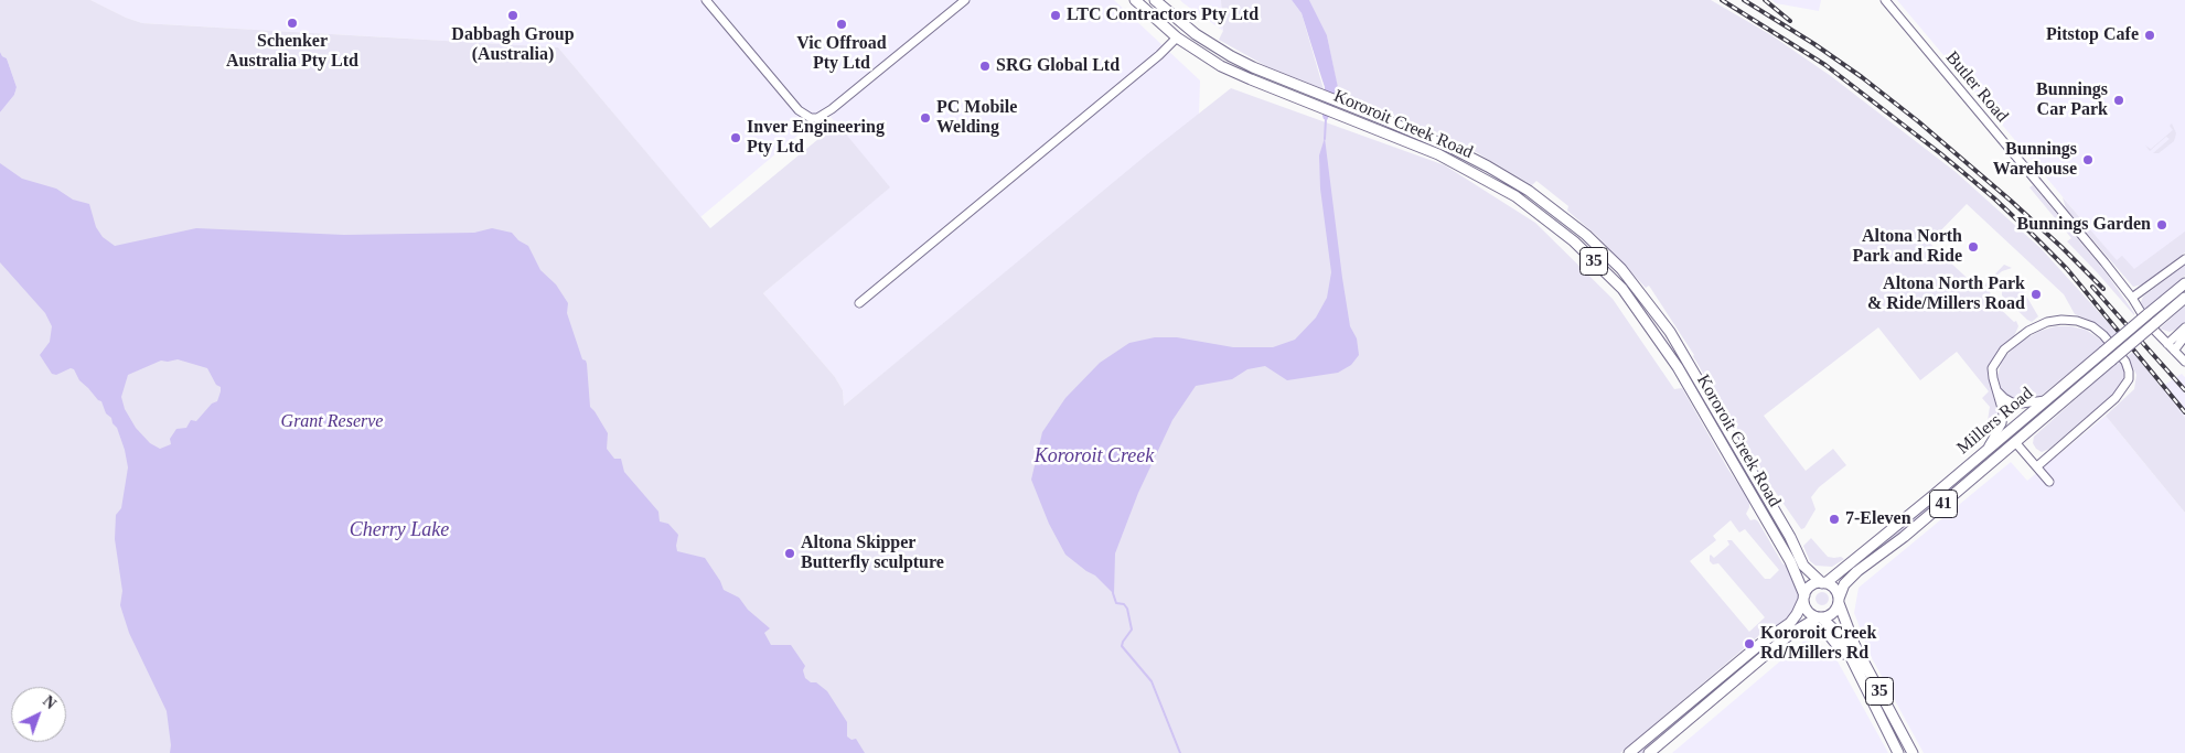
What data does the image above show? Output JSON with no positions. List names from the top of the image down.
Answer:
{
  "streets": {
    "main road": [
      "Kororoit Creek Road",
      "35",
      "Millers Road",
      "41"
    ],
    "street": ["Butler Road"]
  },
  "crossings": [
    ["Butler Road", "Millers Road"],
    ["Kororoit Creek Road", "35"],
    ["Kororoit Creek Road", "Millers Road"],
    ["35", "Millers Road"]
  ],
  "water": ["Kororoit Creek", "Cherry Lake"],
  "parks": ["Grant Reserve"],
  "places": [
    "Dabbagh Group (Australia)",
    "LTC Contractors Pty Ltd",
    "Schenker Australia Pty Ltd",
    "Vic Offroad Pty Ltd",
    "Pitstop Cafe",
    "SRG Global Ltd",
    "Bunnings Car Park",
    "PC Mobile Welding",
    "Inver Engineering Pty Ltd",
    "Bunnings Warehouse",
    "Bunnings Garden",
    "Altona North Park and Ride",
    "Altona North Park & Ride/Millers Road",
    "7-Eleven",
    "Altona Skipper Butterfly sculpture",
    "Kororoit Creek Rd/Millers Rd"
  ],
  "north": "top right"
}
